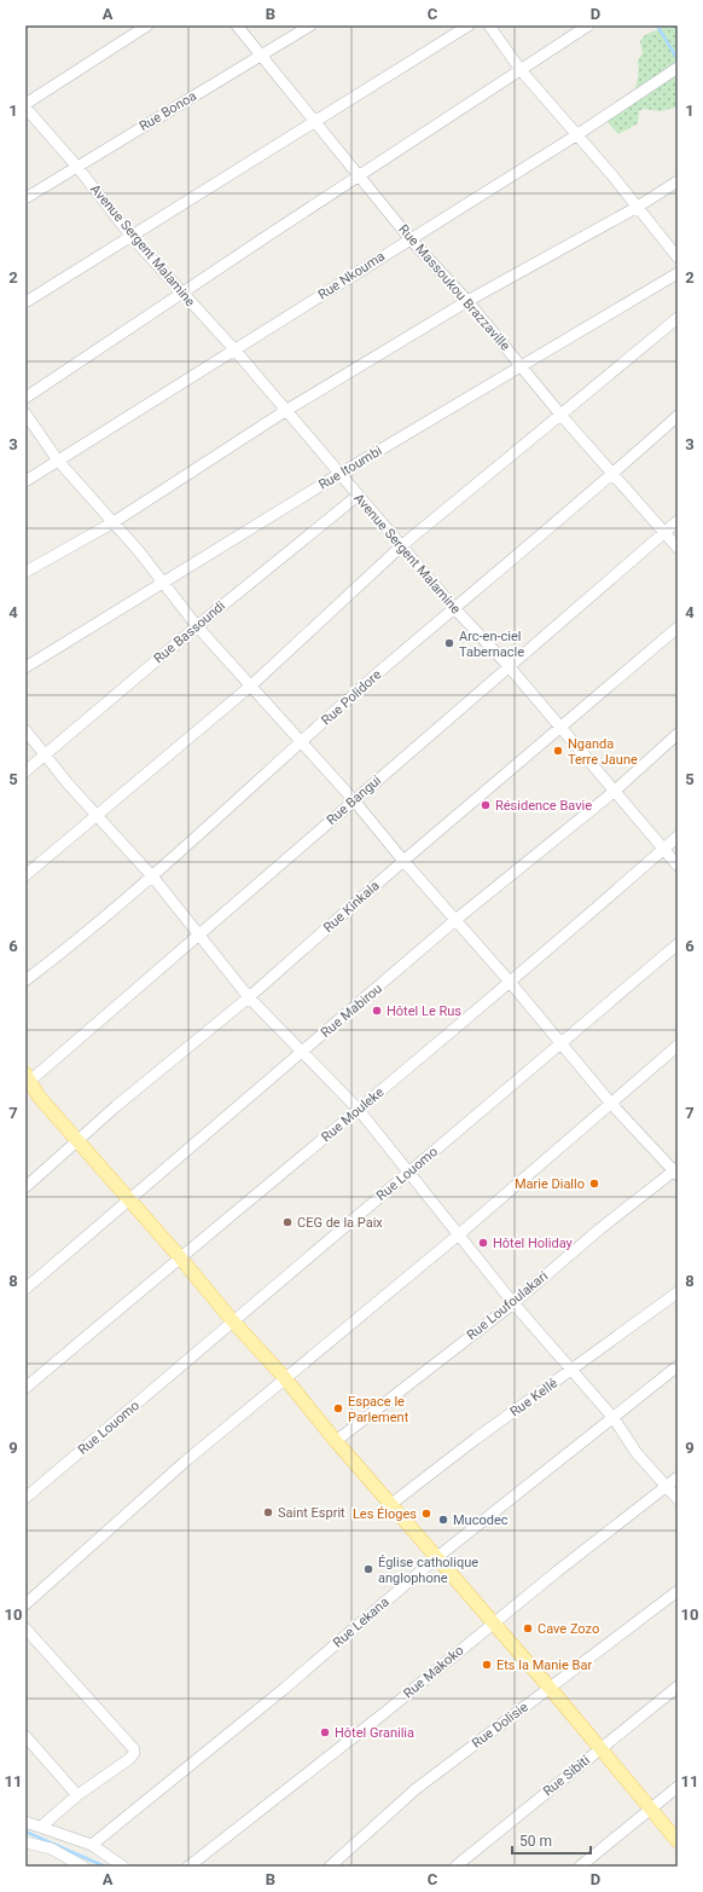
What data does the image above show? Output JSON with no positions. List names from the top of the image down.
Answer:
{
  "streets": {
    "street": [
      "Rue Bonoa",
      "Avenue Sergent Malamine",
      "Rue Nkouma",
      "Rue Massoukou Brazzaville",
      "Rue Itoumbi",
      "Rue Bassoundi",
      "Rue Polidore",
      "Rue Bangui",
      "Rue Kinkala",
      "Rue Mabirou",
      "Rue Mouleke",
      "Rue Louomo",
      "Rue Loufoulakari",
      "Rue Kellé",
      "Rue Lekana",
      "Rue Makoko",
      "Rue Dolisie",
      "Rue Sibiti"
    ]
  },
  "crossings": [
    ["Rue Bonoa", "Avenue Sergent Malamine"],
    ["Rue Bonoa", "Rue Massoukou Brazzaville"],
    ["Avenue Sergent Malamine", "Rue Nkouma"],
    ["Avenue Sergent Malamine", "Rue Itoumbi"],
    ["Avenue Sergent Malamine", "Rue Bassoundi"],
    ["Avenue Sergent Malamine", "Rue Polidore"],
    ["Avenue Sergent Malamine", "Rue Bangui"],
    ["Avenue Sergent Malamine", "Rue Kinkala"],
    ["Avenue Sergent Malamine", "Rue Mabirou"],
    ["Avenue Sergent Malamine", "Rue Mouleke"],
    ["Rue Nkouma", "Rue Massoukou Brazzaville"],
    ["Rue Massoukou Brazzaville", "Rue Itoumbi"],
    ["Rue Massoukou Brazzaville", "Rue Polidore"],
    ["Rue Massoukou Brazzaville", "Rue Bangui"]
  ],
  "places": [
    "Arc-en-ciel Tabernacle",
    "Nganda Terre Jaune",
    "Résidence Bavie",
    "Hôtel Le Rus",
    "Marie Diallo",
    "CEG de la Paix",
    "Hôtel Holiday",
    "Espace le Parlement",
    "Saint Esprit",
    "Les Éloges",
    "Mucodec",
    "Église catholique anglophone",
    "Cave Zozo",
    "Ets la Manie Bar",
    "Hôtel Granilia"
  ],
  "scale_bar": "50 m",
  "grid": {
    "columns": [
      "A",
      "B",
      "C",
      "D"
    ],
    "rows": [
      "1",
      "2",
      "3",
      "4",
      "5",
      "6",
      "7",
      "8",
      "9",
      "10",
      "11"
    ]
  }
}
